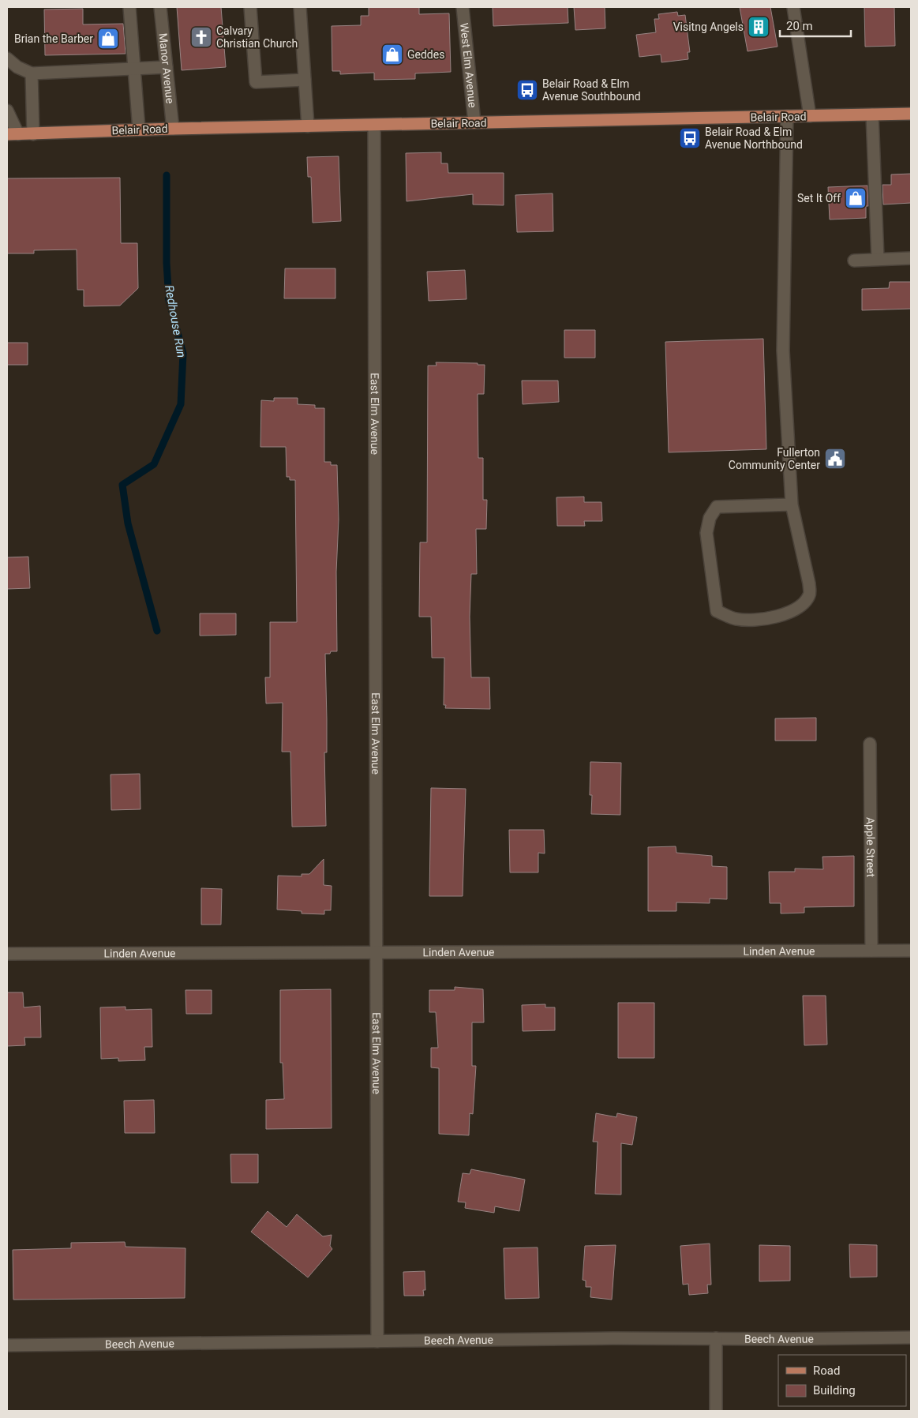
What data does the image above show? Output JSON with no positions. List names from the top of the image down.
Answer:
{
  "streets": {
    "main road": ["Belair Road"],
    "street": [
      "West Elm Avenue",
      "Manor Avenue",
      "East Elm Avenue",
      "Apple Street",
      "Linden Avenue",
      "Beech Avenue"
    ]
  },
  "crossings": [
    ["West Elm Avenue", "Belair Road"],
    ["Manor Avenue", "Belair Road"],
    ["Belair Road", "East Elm Avenue"],
    ["East Elm Avenue", "Linden Avenue"],
    ["East Elm Avenue", "Beech Avenue"],
    ["Apple Street", "Linden Avenue"]
  ],
  "water": ["Redhouse Run"],
  "places": {
    "building": ["Visitng Angels"],
    "church": ["Calvary Christian Church"],
    "shop": ["Brian the Barber", "Geddes", "Set It Off"],
    "bus stop": ["Belair Road & Elm Avenue Southbound", "Belair Road & Elm Avenue Northbound"],
    "public building": ["Fullerton Community Center"]
  },
  "legend": ["Road", "Building"],
  "scale_bar": "20 m"
}
